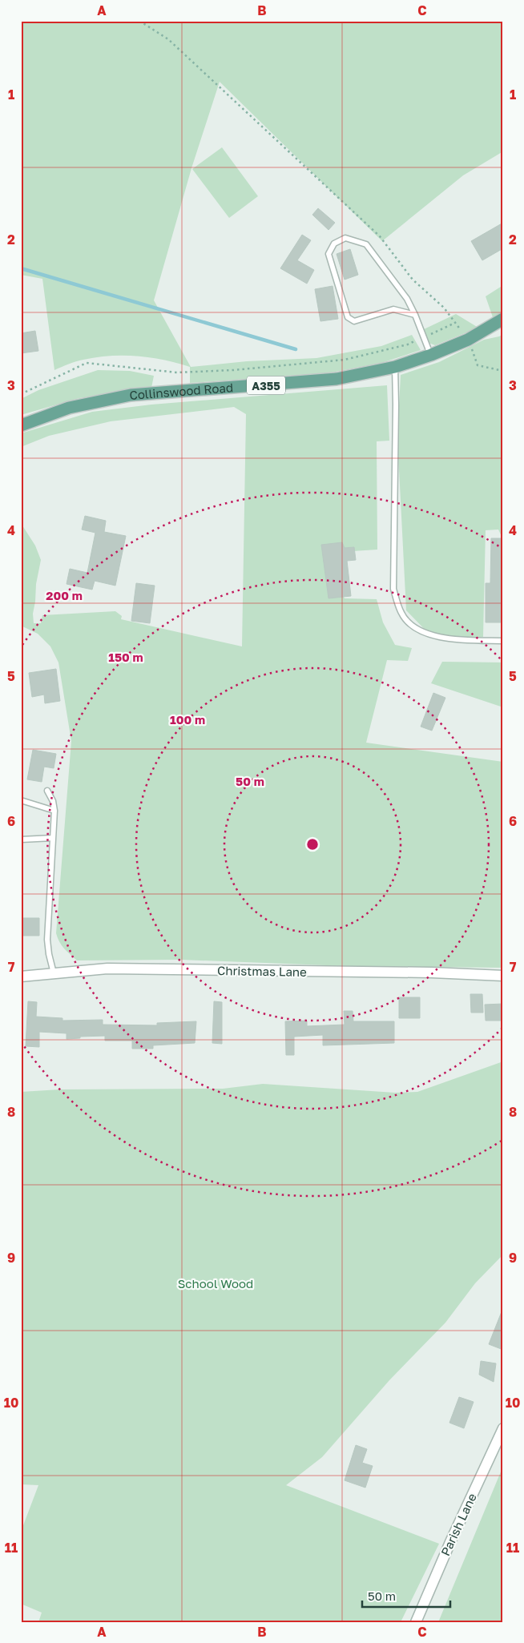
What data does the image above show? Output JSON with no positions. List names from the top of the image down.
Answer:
{
  "streets": {
    "main road": ["A355", "Collinswood Road"],
    "street": ["Christmas Lane", "Parish Lane"]
  },
  "parks": ["School Wood"],
  "scale_bar": "50 m",
  "grid": {
    "columns": ["A", "B", "C"],
    "rows": [
      "1",
      "2",
      "3",
      "4",
      "5",
      "6",
      "7",
      "8",
      "9",
      "10",
      "11"
    ]
  },
  "rings": [
    "200 m",
    "150 m",
    "100 m",
    "50 m"
  ]
}
